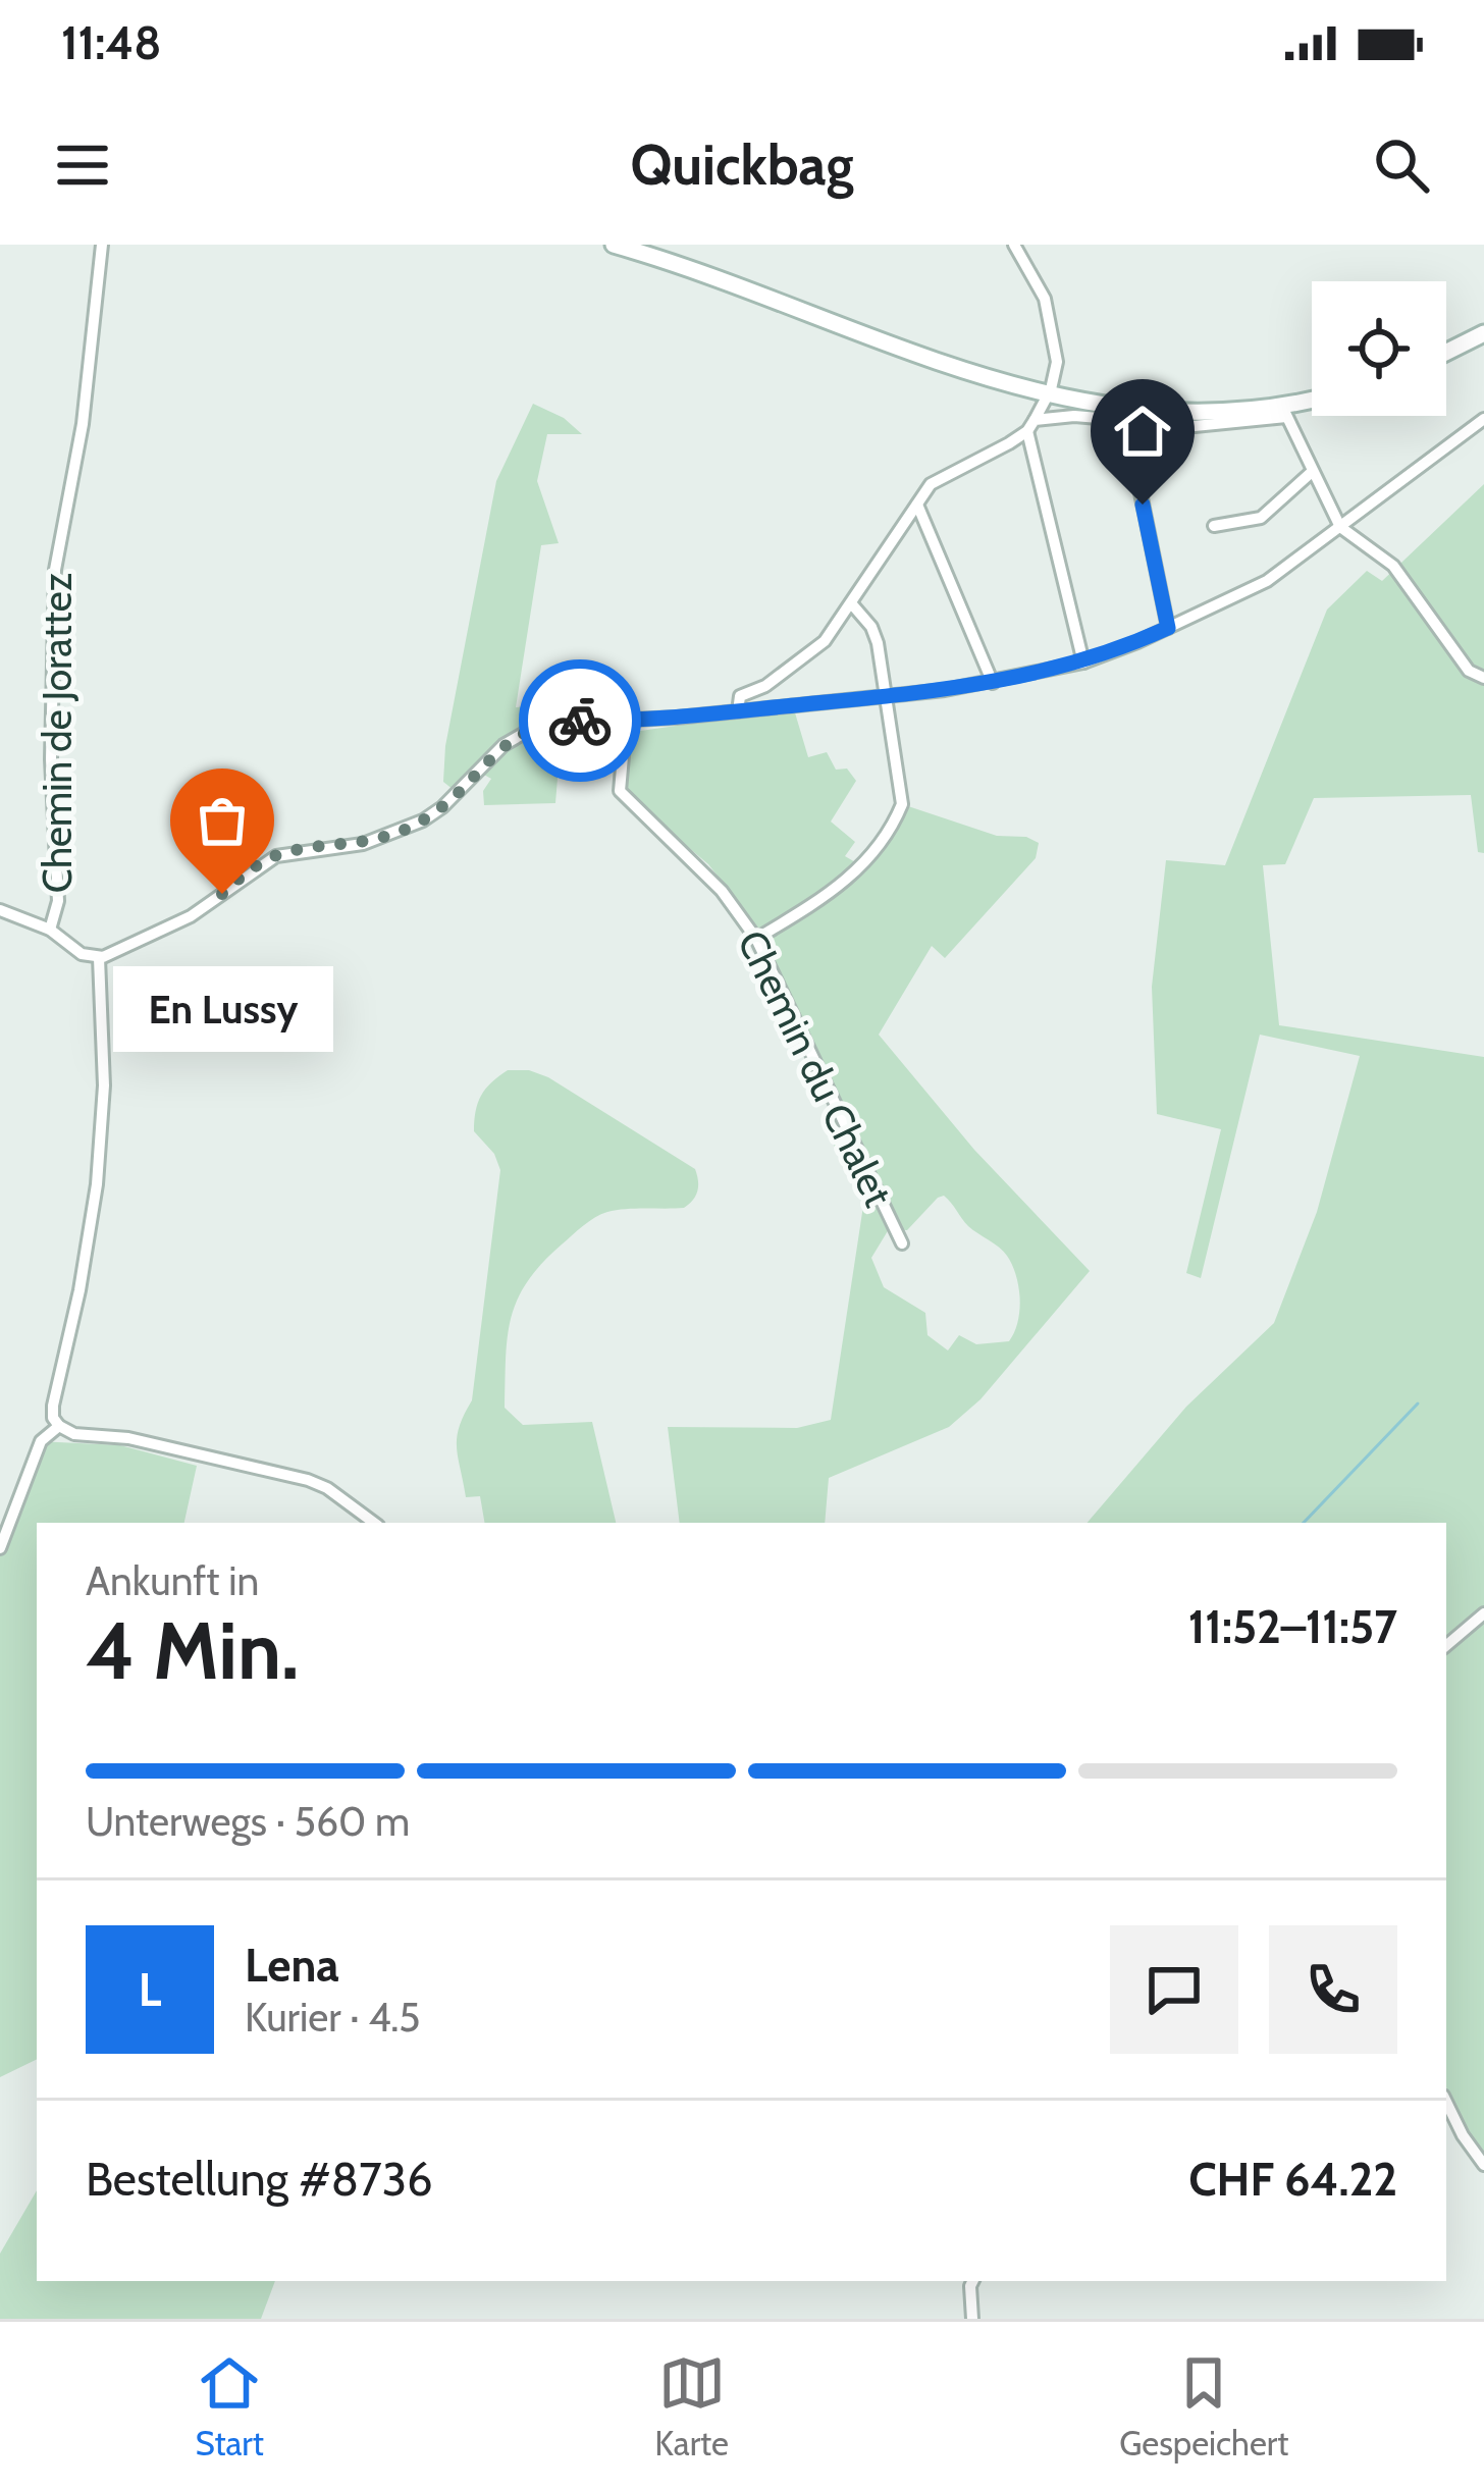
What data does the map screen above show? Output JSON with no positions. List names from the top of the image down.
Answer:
{
  "streets": {
    "street": ["Chemin de Jorattez", "Chemin du Chalet"]
  },
  "places": ["En Lussy"],
  "page": {
    "status": "11:48",
    "header": "Quickbag",
    "bubble": "En Lussy",
    "heading": ["4 Min.", "Ankunft in", "11:52–11:57"],
    "panel": [
      "Lena",
      "Kurier · 4.5",
      "Bestellung #8736",
      "CHF 64.22"
    ],
    "bar": "Unterwegs · 560 m",
    "round": "L",
    "tabs": ["Start", "Karte", "Gespeichert"]
  }
}
